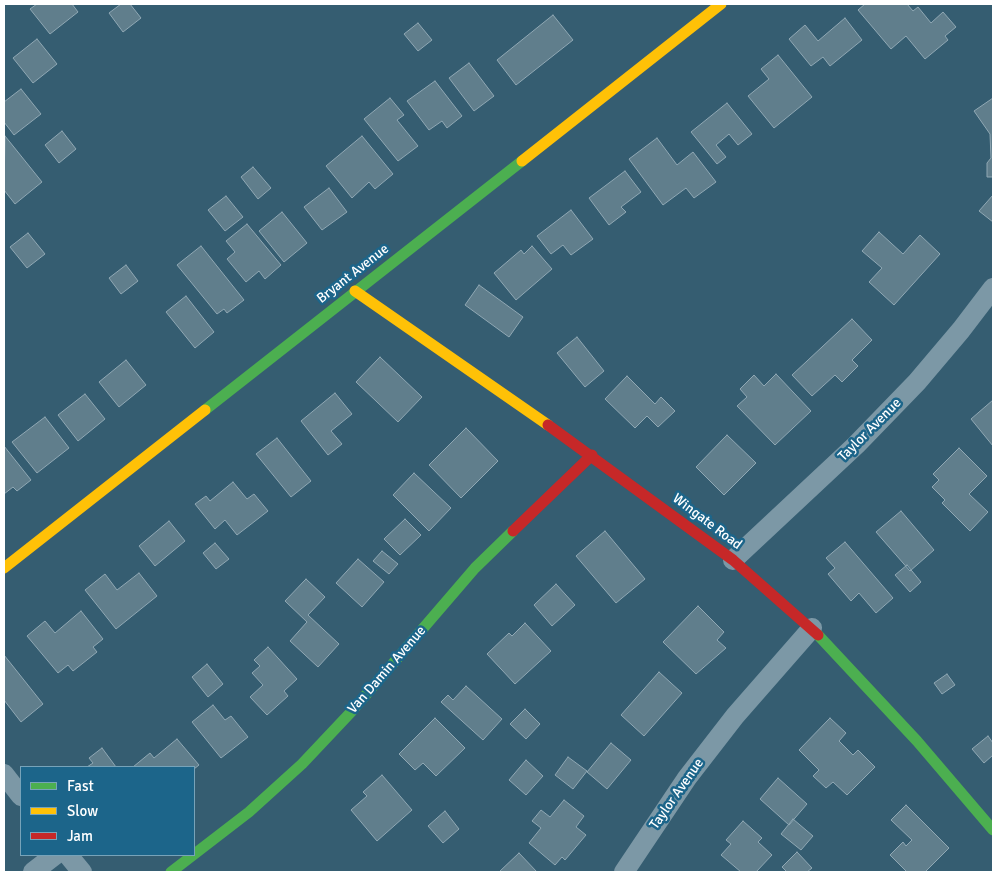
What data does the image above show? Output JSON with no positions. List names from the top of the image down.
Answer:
{
  "streets": {
    "street": [
      "Bryant Avenue",
      "Taylor Avenue",
      "Wingate Road",
      "Van Damin Avenue"
    ]
  },
  "crossings": [
    ["Bryant Avenue", "Wingate Road"],
    ["Taylor Avenue", "Wingate Road"],
    ["Wingate Road", "Van Damin Avenue"]
  ],
  "legend": ["Fast", "Slow", "Jam"]
}
